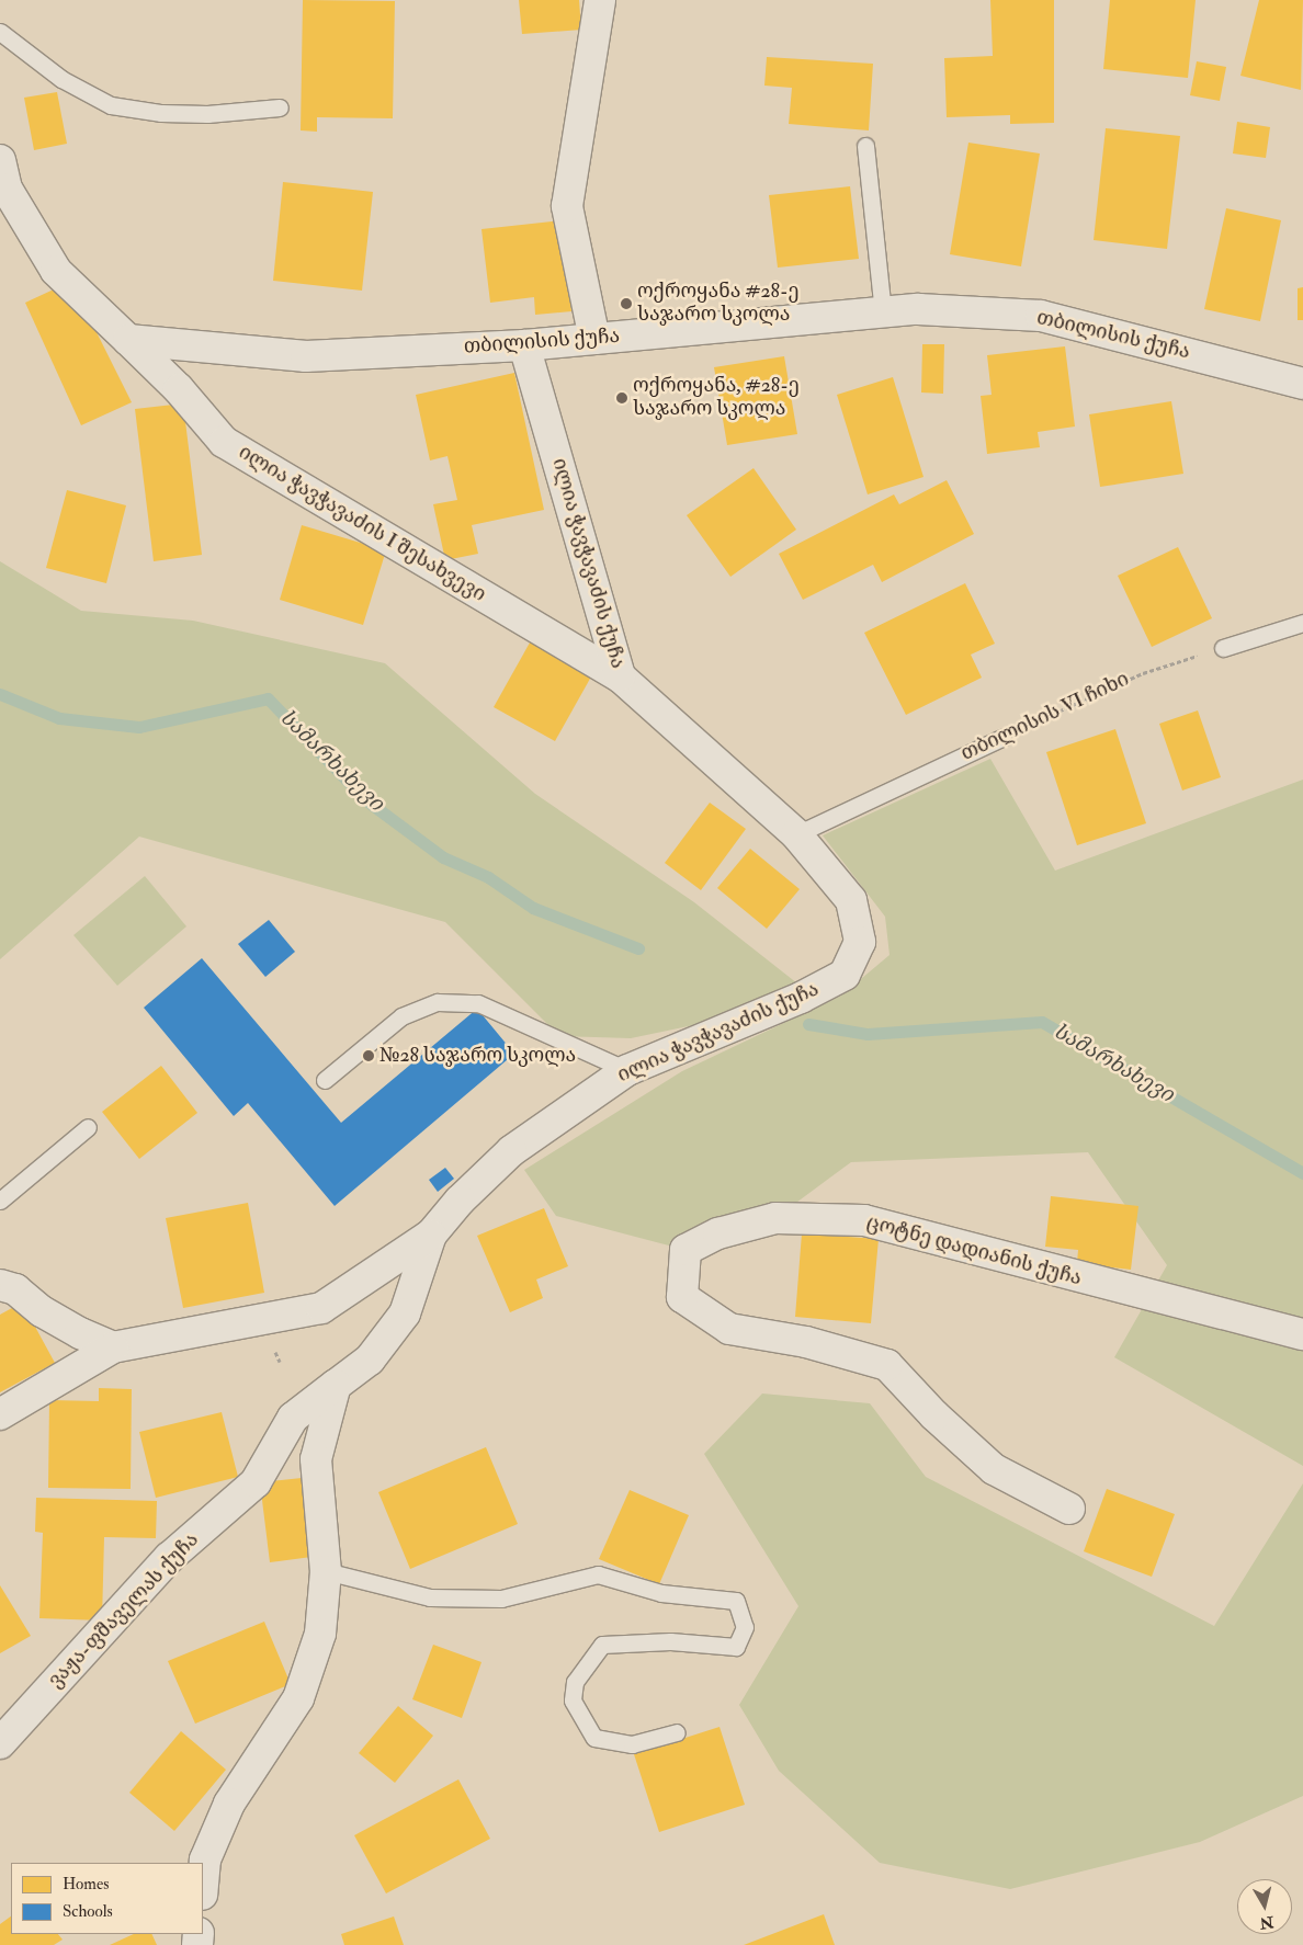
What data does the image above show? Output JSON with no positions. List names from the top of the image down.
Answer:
{
  "streets": {
    "street": [
      "თბილისის ქუჩა",
      "ილია ჭავჭავაძის I შესახვევი",
      "ილია ჭავჭავაძის ქუჩა",
      "ცოტნე დადიანის ქუჩა",
      "ვაჟა-ფშაველას ქუჩა"
    ],
    "lane": ["თბილისის VI ჩიხი"]
  },
  "crossings": [
    ["თბილისის ქუჩა", "ილია ჭავჭავაძის I შესახვევი"],
    ["თბილისის ქუჩა", "ილია ჭავჭავაძის ქუჩა"],
    ["ილია ჭავჭავაძის I შესახვევი", "ილია ჭავჭავაძის ქუჩა"],
    ["ილია ჭავჭავაძის ქუჩა", "თბილისის VI ჩიხი"],
    ["ილია ჭავჭავაძის ქუჩა", "ვაჟა-ფშაველას ქუჩა"]
  ],
  "water": ["სამარხახევი"],
  "places": ["ოქროყანა #28-ე საჯარო სკოლა", "ოქროყანა, #28-ე საჯარო სკოლა", "№28 საჯარო სკოლა"],
  "legend": ["Homes", "Schools"],
  "north": "bottom"
}
